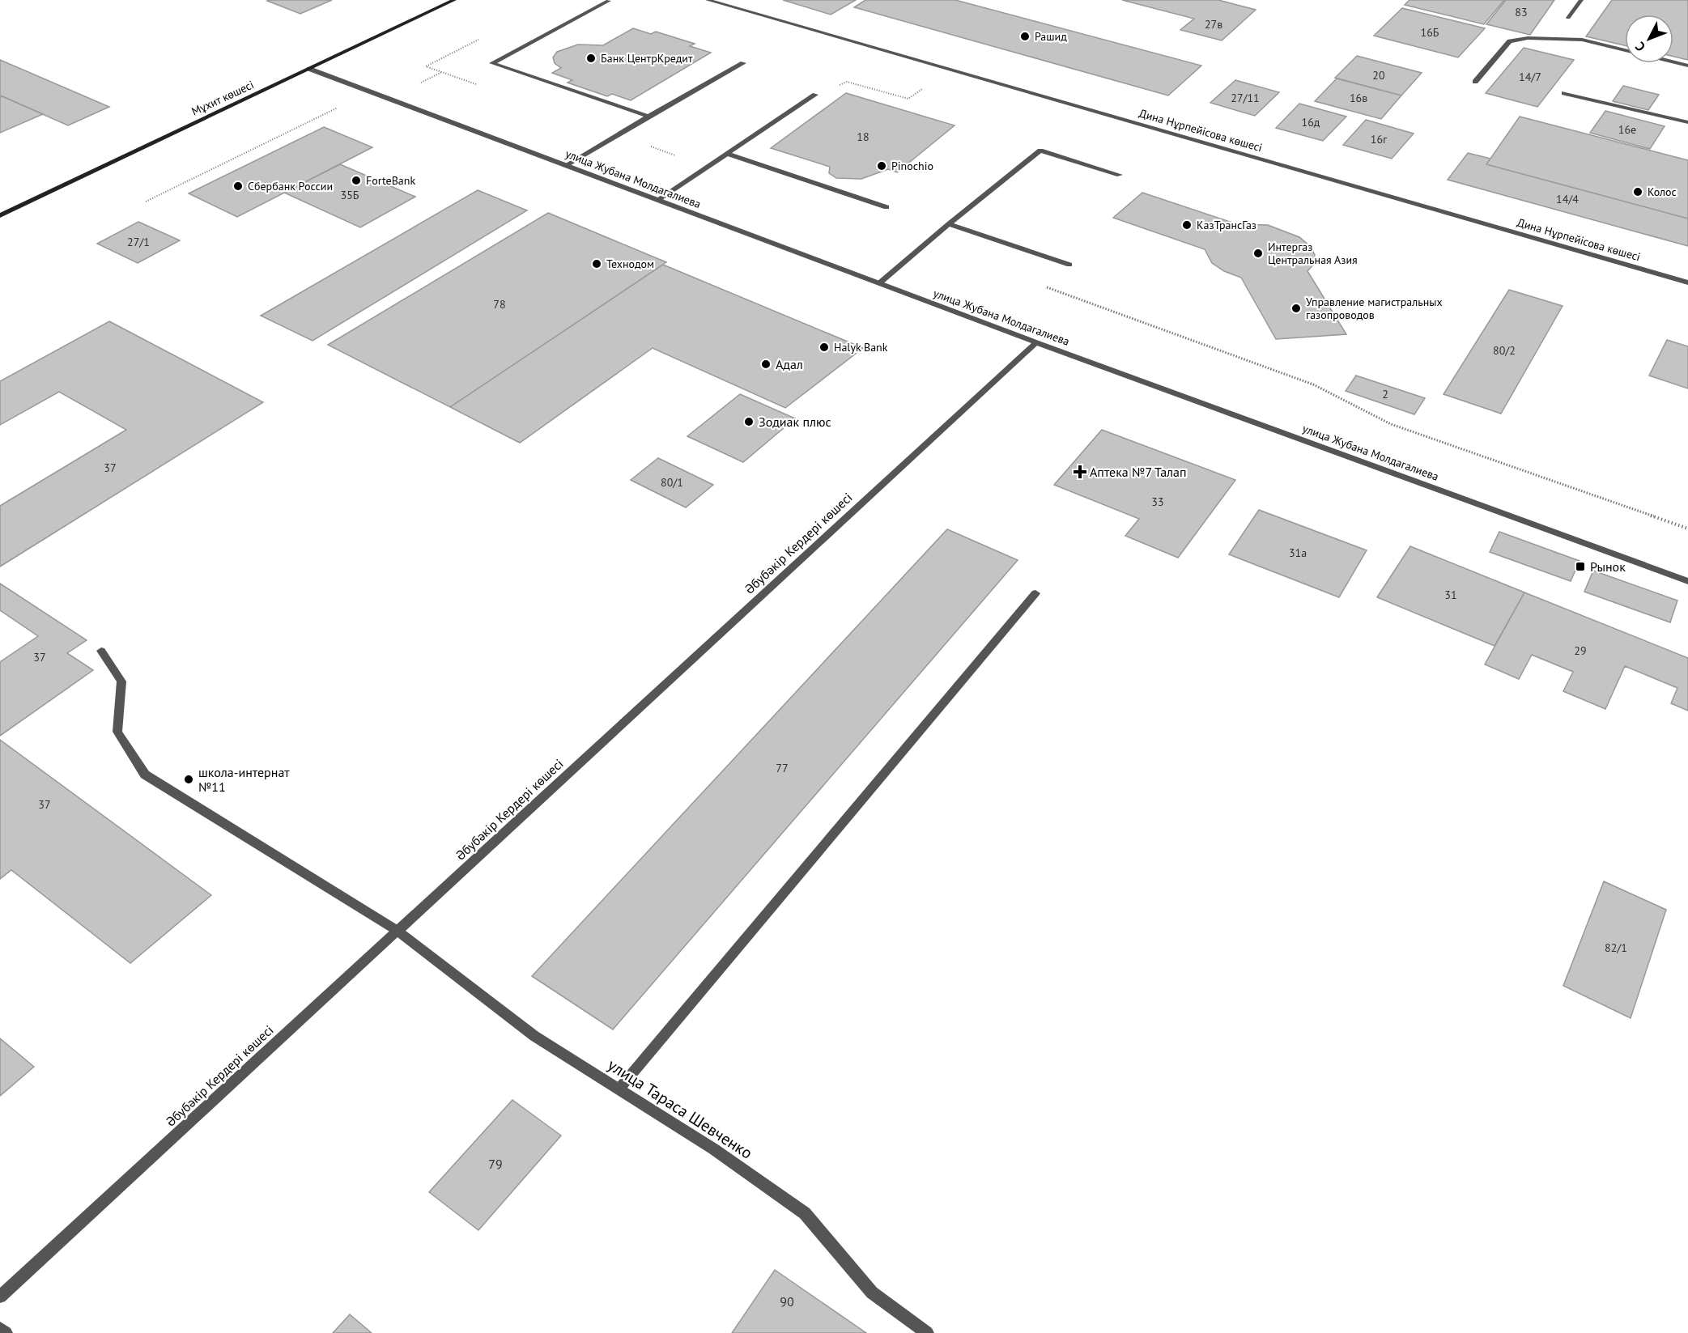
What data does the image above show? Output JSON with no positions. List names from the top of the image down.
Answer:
{
  "streets": {
    "street": [
      "Мұхит көшесі",
      "Дина Нұрпейісова көшесі",
      "улица Жубана Молдагалиева",
      "Әбубәкір Кердері көшесі",
      "улица Тараса Шевченко"
    ]
  },
  "crossings": [
    ["Мұхит көшесі", "улица Жубана Молдагалиева"],
    ["улица Жубана Молдагалиева", "Әбубәкір Кердері көшесі"],
    ["Әбубәкір Кердері көшесі", "улица Тараса Шевченко"]
  ],
  "places": {
    "other": [
      "Рашид",
      "Банк ЦентрКредит",
      "Pinochio",
      "ForteBank",
      "Сбербанк России",
      "Колос",
      "КазТрансГаз",
      "Интергаз Центральная Азия",
      "Технодом",
      "Управление магистральных газопроводов",
      "Halyk Bank",
      "Адал",
      "Зодиак плюс",
      "школа-интернат №11"
    ],
    "health": ["Аптека №7 Талап"],
    "transit": ["Рынок"]
  },
  "house_numbers": [
    "83",
    "27в",
    "16Б",
    "20",
    "14/7",
    "27/11",
    "16в",
    "16д",
    "16е",
    "18",
    "16г",
    "35Б",
    "14/4",
    "27/1",
    "78",
    "80/2",
    "2",
    "37",
    "80/1",
    "33",
    "31а",
    "31",
    "29",
    "37",
    "77",
    "37",
    "82/1",
    "79",
    "90"
  ],
  "north": "bottom left"
}
